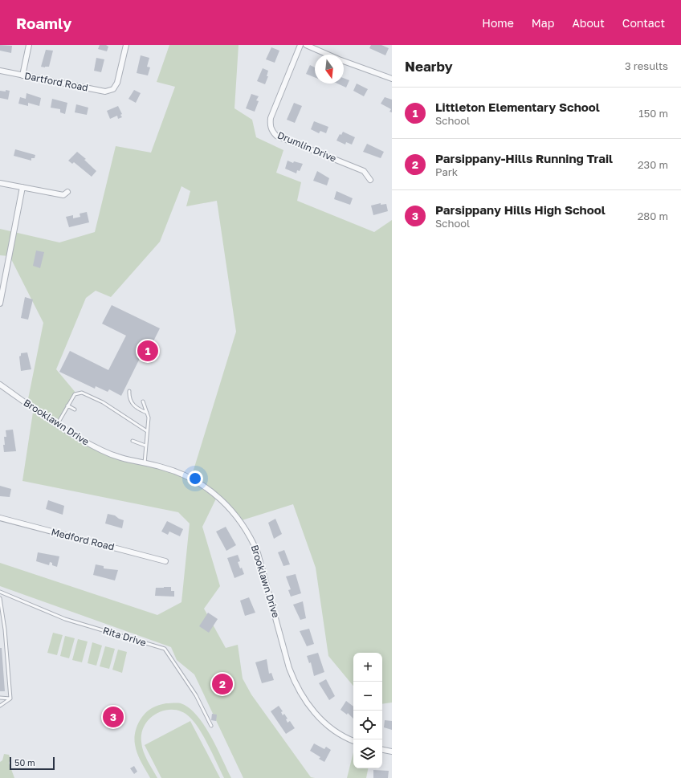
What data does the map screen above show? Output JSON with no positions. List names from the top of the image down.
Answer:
{
  "streets": {
    "street": [
      "Dartford Road",
      "Drumlin Drive",
      "Brooklawn Drive",
      "Medford Road"
    ],
    "lane": ["Rita Drive"]
  },
  "scale_bar": "50 m",
  "north": "bottom",
  "page": {
    "header": "Roamly",
    "nav": [
      "Home",
      "Map",
      "About",
      "Contact"
    ],
    "heading": ["Nearby", "3 results"],
    "list": [
      {
        "mark": "1",
        "name": "Littleton Elementary School",
        "note": "School",
        "value": "150 m"
      },
      {
        "mark": "2",
        "name": "Parsippany-Hills Running Trail",
        "note": "Park",
        "value": "230 m"
      },
      {
        "mark": "3",
        "name": "Parsippany Hills High School",
        "note": "School",
        "value": "280 m"
      }
    ],
    "pins": ["1", "2", "3"],
    "map_buttons": ["+", "−"],
    "scale": "50 m"
  }
}
